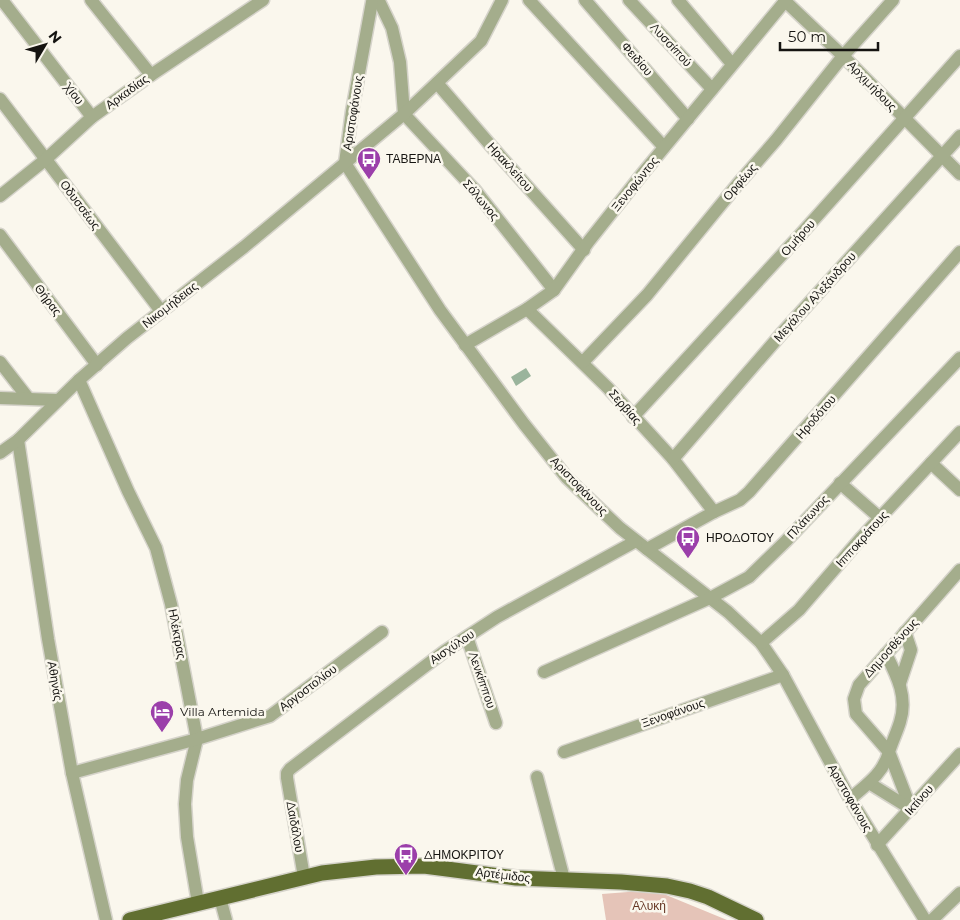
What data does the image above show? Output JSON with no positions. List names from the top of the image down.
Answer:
{
  "streets": {
    "main road": ["Αρτέμιδος"],
    "street": [
      "Λυσσίπού",
      "Φειδίου",
      "Αρχιμήδους",
      "Αρκαδίας",
      "Χίου",
      "Αριστοφάνους",
      "Ηρακλείτου",
      "Ορφέως",
      "Ξενοφώντος",
      "Σόλωνος",
      "Οδυσσέως",
      "Ομήρου",
      "Μεγάλου Αλεξάνδρου",
      "Θήρας",
      "Νικομήδειας",
      "Σερβίας",
      "Ηροδότου",
      "Πλάτωνος",
      "Ιπποκράτους",
      "Ηλέκτρας",
      "Αισχύλου",
      "Δημοσθένους",
      "Λενκίππου",
      "Αθηνάς",
      "Αργοστολίου",
      "Ξενοφάνους",
      "Ικτίνου",
      "Δαιδάλου"
    ]
  },
  "crossings": [
    ["Λυσσίπού", "Ξενοφώντος"],
    ["Φειδίου", "Ξενοφώντος"],
    ["Αρχιμήδους", "Ορφέως"],
    ["Αρχιμήδους", "Ξενοφώντος"],
    ["Αρχιμήδους", "Ομήρου"],
    ["Αρχιμήδους", "Μεγάλου Αλεξάνδρου"],
    ["Αρκαδίας", "Χίου"],
    ["Αρκαδίας", "Οδυσσέως"],
    ["Αριστοφάνους", "Ξενοφώντος"],
    ["Αριστοφάνους", "Νικομήδειας"],
    ["Αριστοφάνους", "Ηροδότου"],
    ["Αριστοφάνους", "Πλάτωνος"],
    ["Αριστοφάνους", "Ιπποκράτους"],
    ["Αριστοφάνους", "Αισχύλου"],
    ["Αριστοφάνους", "Ξενοφάνους"],
    ["Αριστοφάνους", "Ικτίνου"],
    ["Ηρακλείτου", "Ξενοφώντος"],
    ["Ηρακλείτου", "Νικομήδειας"],
    ["Ορφέως", "Σερβίας"],
    ["Ξενοφώντος", "Σόλωνος"],
    ["Ξενοφώντος", "Σερβίας"],
    ["Σόλωνος", "Νικομήδειας"],
    ["Οδυσσέως", "Νικομήδειας"],
    ["Ομήρου", "Σερβίας"],
    ["Μεγάλου Αλεξάνδρου", "Σερβίας"],
    ["Θήρας", "Νικομήδειας"],
    ["Νικομήδειας", "Ηλέκτρας"],
    ["Νικομήδειας", "Αθηνάς"],
    ["Σερβίας", "Ηροδότου"],
    ["Ηλέκτρας", "Αργοστολίου"],
    ["Ηλέκτρας", "Αρτέμιδος"],
    ["Αισχύλου", "Λενκίππου"],
    ["Αισχύλου", "Δαιδάλου"],
    ["Αθηνάς", "Αργοστολίου"],
    ["Δαιδάλου", "Αρτέμιδος"]
  ],
  "parks": ["Αλυκή"],
  "places": {
    "bus stop": ["ΤΑΒΕΡΝΑ", "ΗΡΟΔΟΤΟΥ", "ΔΗΜΟΚΡΙΤΟΥ"],
    "hotel": ["Villa Artemida"]
  },
  "scale_bar": "50 m",
  "north": "top right"
}
